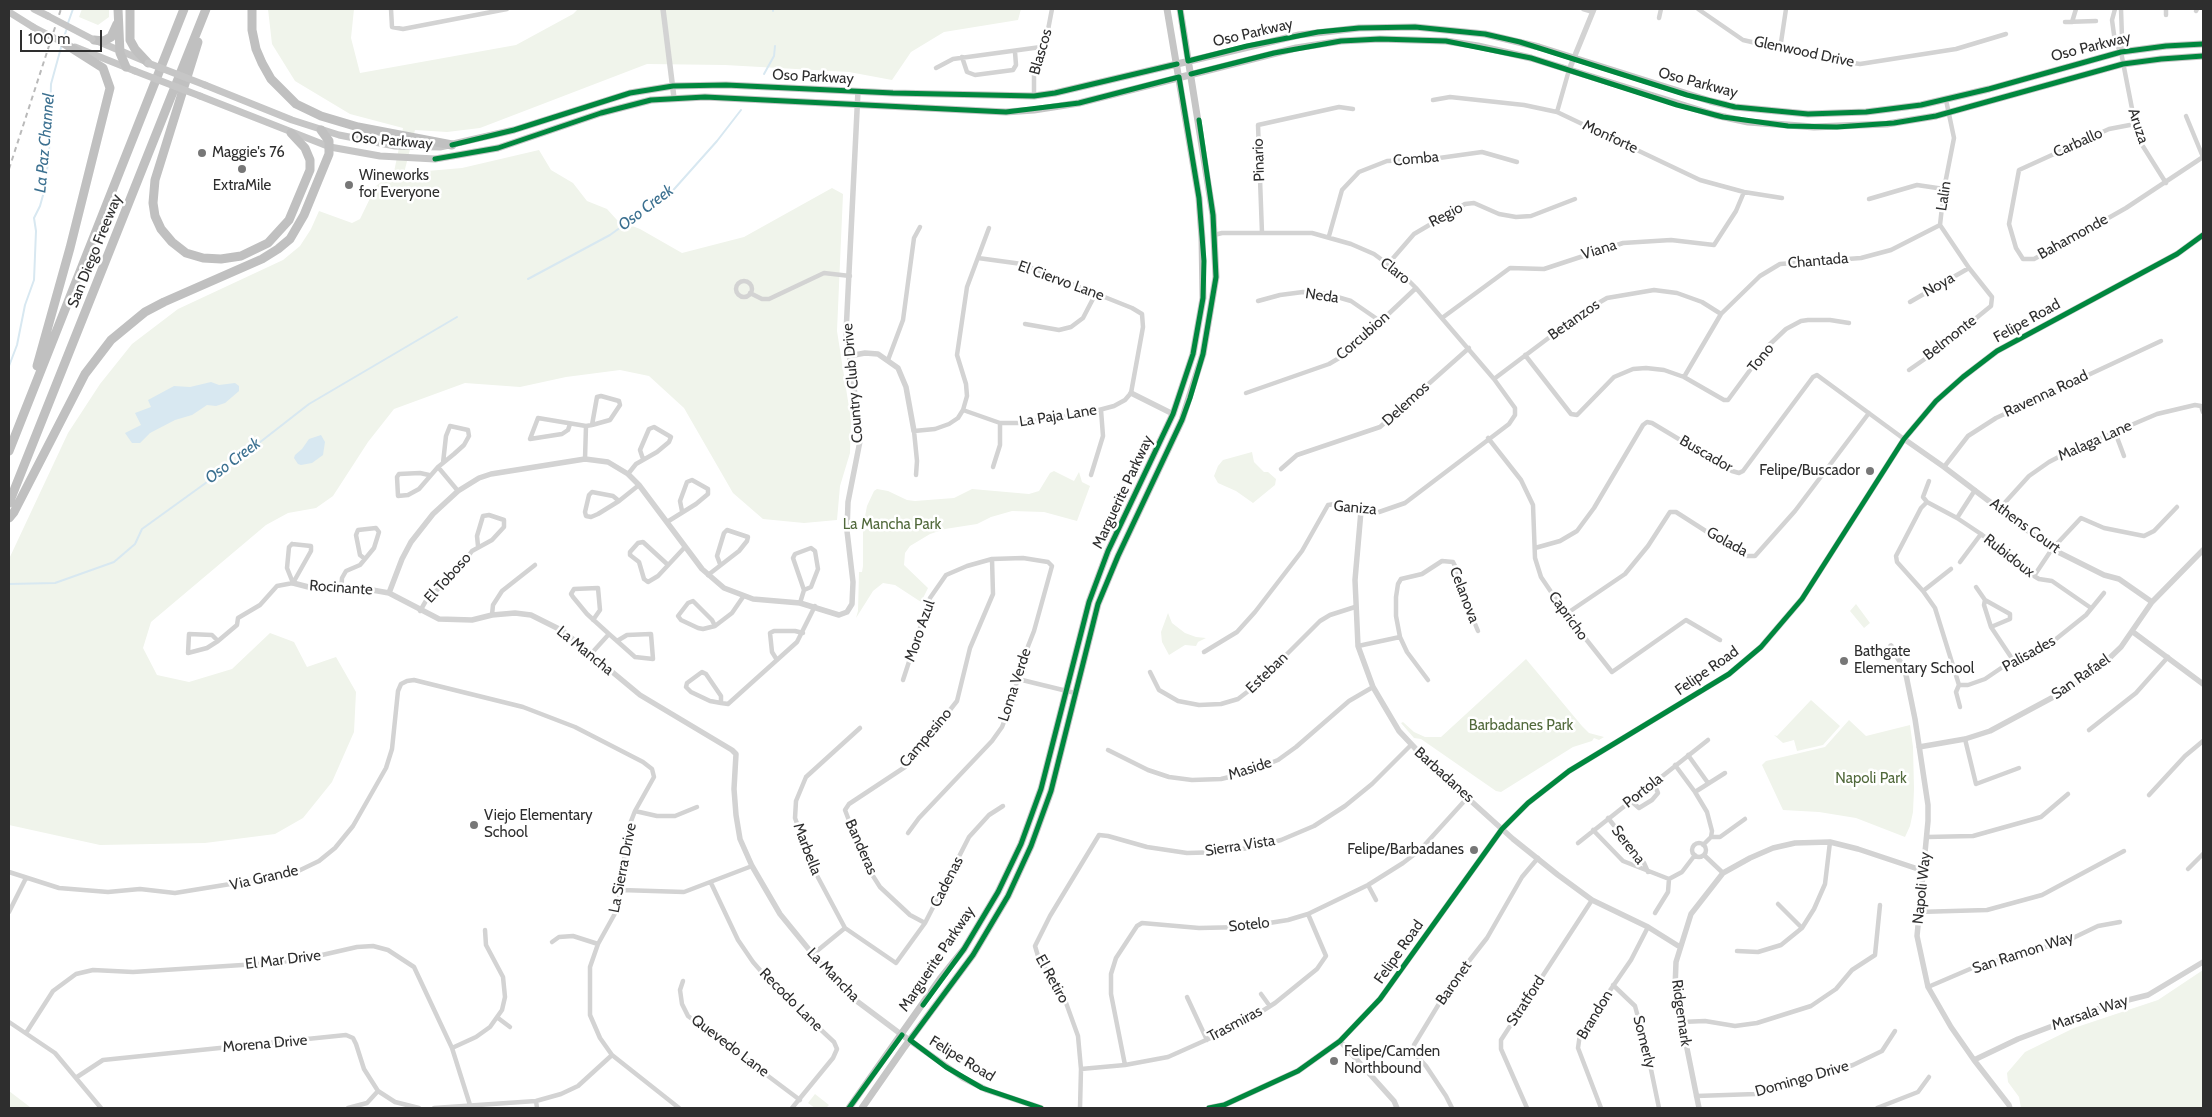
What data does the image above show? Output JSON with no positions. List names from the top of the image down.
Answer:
{
  "streets": {
    "highway": ["San Diego Freeway"],
    "main road": ["Oso Parkway", "Felipe Road", "Marguerite Parkway"],
    "street": [
      "Blascos",
      "Glenwood Drive",
      "Aruza",
      "Monforte",
      "Carballo",
      "Comba",
      "Pinario",
      "Lalin",
      "Regio",
      "Bahamonde",
      "Viana",
      "Chantada",
      "Claro",
      "El Ciervo Lane",
      "Noya",
      "Neda",
      "Betanzos",
      "Corcubion",
      "Belmonte",
      "Tono",
      "Country Club Drive",
      "Ravenna Road",
      "Delemos",
      "La Paja Lane",
      "Malaga Lane",
      "Buscador",
      "Ganiza",
      "Athens Court",
      "Golada",
      "Rubidoux",
      "El Toboso",
      "Rocinante",
      "Celanova",
      "Capricho",
      "Moro Azul",
      "La Mancha",
      "Palisades",
      "Esteban",
      "San Rafael",
      "Loma Verde",
      "Campesino",
      "Maside",
      "Barbadanes",
      "Portola",
      "Serena",
      "Sierra Vista",
      "Banderas",
      "Marbella",
      "La Sierra Drive",
      "Via Grande",
      "Cadenas",
      "Napoli Way",
      "Sotelo",
      "San Ramon Way",
      "El Mar Drive",
      "El Retiro",
      "Baronet",
      "Recodo Lane",
      "Stratford",
      "Ridgemark",
      "Marsala Way",
      "Brandon",
      "Trasmiras",
      "Somerly",
      "Morena Drive",
      "Quevedo Lane",
      "Domingo Drive"
    ]
  },
  "crossings": [
    ["Oso Parkway", "Blascos"],
    ["Oso Parkway", "Aruza"],
    ["Oso Parkway", "Lalin"],
    ["Oso Parkway", "Country Club Drive"],
    ["Oso Parkway", "Marguerite Parkway"],
    ["Aruza", "Carballo"],
    ["Aruza", "Bahamonde"],
    ["Monforte", "Viana"],
    ["Carballo", "Bahamonde"],
    ["Comba", "Claro"],
    ["Pinario", "Claro"],
    ["Lalin", "Chantada"],
    ["Lalin", "Noya"],
    ["Lalin", "Belmonte"],
    ["Regio", "Claro"],
    ["Viana", "Claro"],
    ["Chantada", "Betanzos"],
    ["Chantada", "Tono"],
    ["Claro", "Betanzos"],
    ["Claro", "Corcubion"],
    ["Claro", "Delemos"],
    ["Claro", "Marguerite Parkway"],
    ["Claro", "Ganiza"],
    ["El Ciervo Lane", "La Paja Lane"],
    ["Neda", "Corcubion"],
    ["Felipe Road", "Buscador"],
    ["Felipe Road", "Marguerite Parkway"],
    ["Felipe Road", "Athens Court"],
    ["Felipe Road", "La Mancha"],
    ["Felipe Road", "Barbadanes"],
    ["Ravenna Road", "Athens Court"],
    ["Malaga Lane", "Athens Court"],
    ["Buscador", "Athens Court"],
    ["Buscador", "Golada"],
    ["Buscador", "Capricho"],
    ["Marguerite Parkway", "La Mancha"],
    ["Ganiza", "Capricho"],
    ["Ganiza", "Barbadanes"],
    ["Athens Court", "San Rafael"],
    ["Golada", "Capricho"],
    ["Rubidoux", "Palisades"],
    ["El Toboso", "La Mancha"],
    ["Rocinante", "La Mancha"],
    ["Moro Azul", "Loma Verde"],
    ["Moro Azul", "Campesino"],
    ["Esteban", "Barbadanes"],
    ["San Rafael", "Napoli Way"],
    ["Campesino", "Banderas"],
    ["Maside", "Barbadanes"],
    ["Barbadanes", "Sierra Vista"],
    ["Barbadanes", "Sotelo"],
    ["Barbadanes", "Baronet"],
    ["Barbadanes", "Stratford"],
    ["Barbadanes", "Ridgemark"],
    ["Barbadanes", "Brandon"],
    ["Portola", "Serena"],
    ["Sierra Vista", "El Retiro"],
    ["Banderas", "Cadenas"],
    ["Marbella", "Cadenas"],
    ["La Sierra Drive", "Via Grande"],
    ["Napoli Way", "San Ramon Way"],
    ["Napoli Way", "Ridgemark"],
    ["Napoli Way", "Marsala Way"],
    ["Sotelo", "Trasmiras"],
    ["El Retiro", "Trasmiras"],
    ["Recodo Lane", "Quevedo Lane"],
    ["Ridgemark", "Domingo Drive"],
    ["Brandon", "Somerly"]
  ],
  "water": ["La Paz Channel", "Oso Creek"],
  "parks": ["La Mancha Park", "Barbadanes Park", "Napoli Park"],
  "places": [
    "Maggie's 76",
    "ExtraMile",
    "Wineworks for Everyone",
    "Felipe/Buscador",
    "Bathgate Elementary School",
    "Viejo Elementary School",
    "Felipe/Barbadanes",
    "Felipe/Camden Northbound"
  ],
  "scale_bar": "100 m"
}
